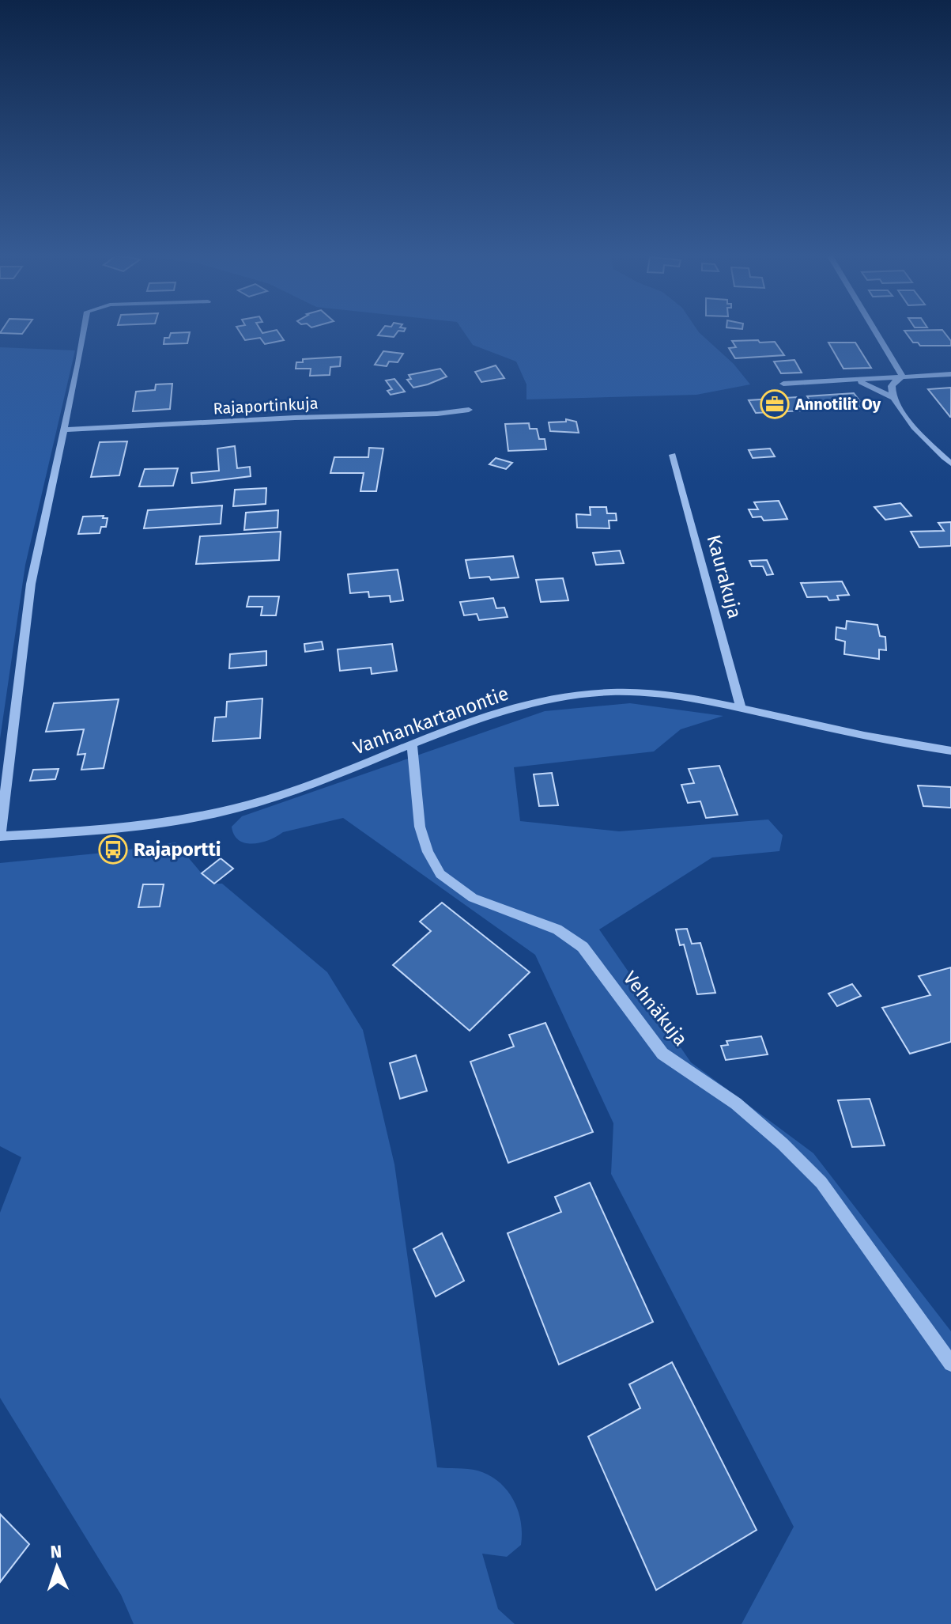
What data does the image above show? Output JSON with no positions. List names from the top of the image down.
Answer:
{
  "streets": {
    "street": [
      "Rajaportinkuja",
      "Kaurakuja",
      "Vanhankartanontie",
      "Vehnäkuja"
    ]
  },
  "crossings": [
    ["Kaurakuja", "Vanhankartanontie"],
    ["Vanhankartanontie", "Vehnäkuja"]
  ],
  "places": {
    "office": ["Annotilit Oy"],
    "bus stop": ["Rajaportti"]
  },
  "north": "top"
}
